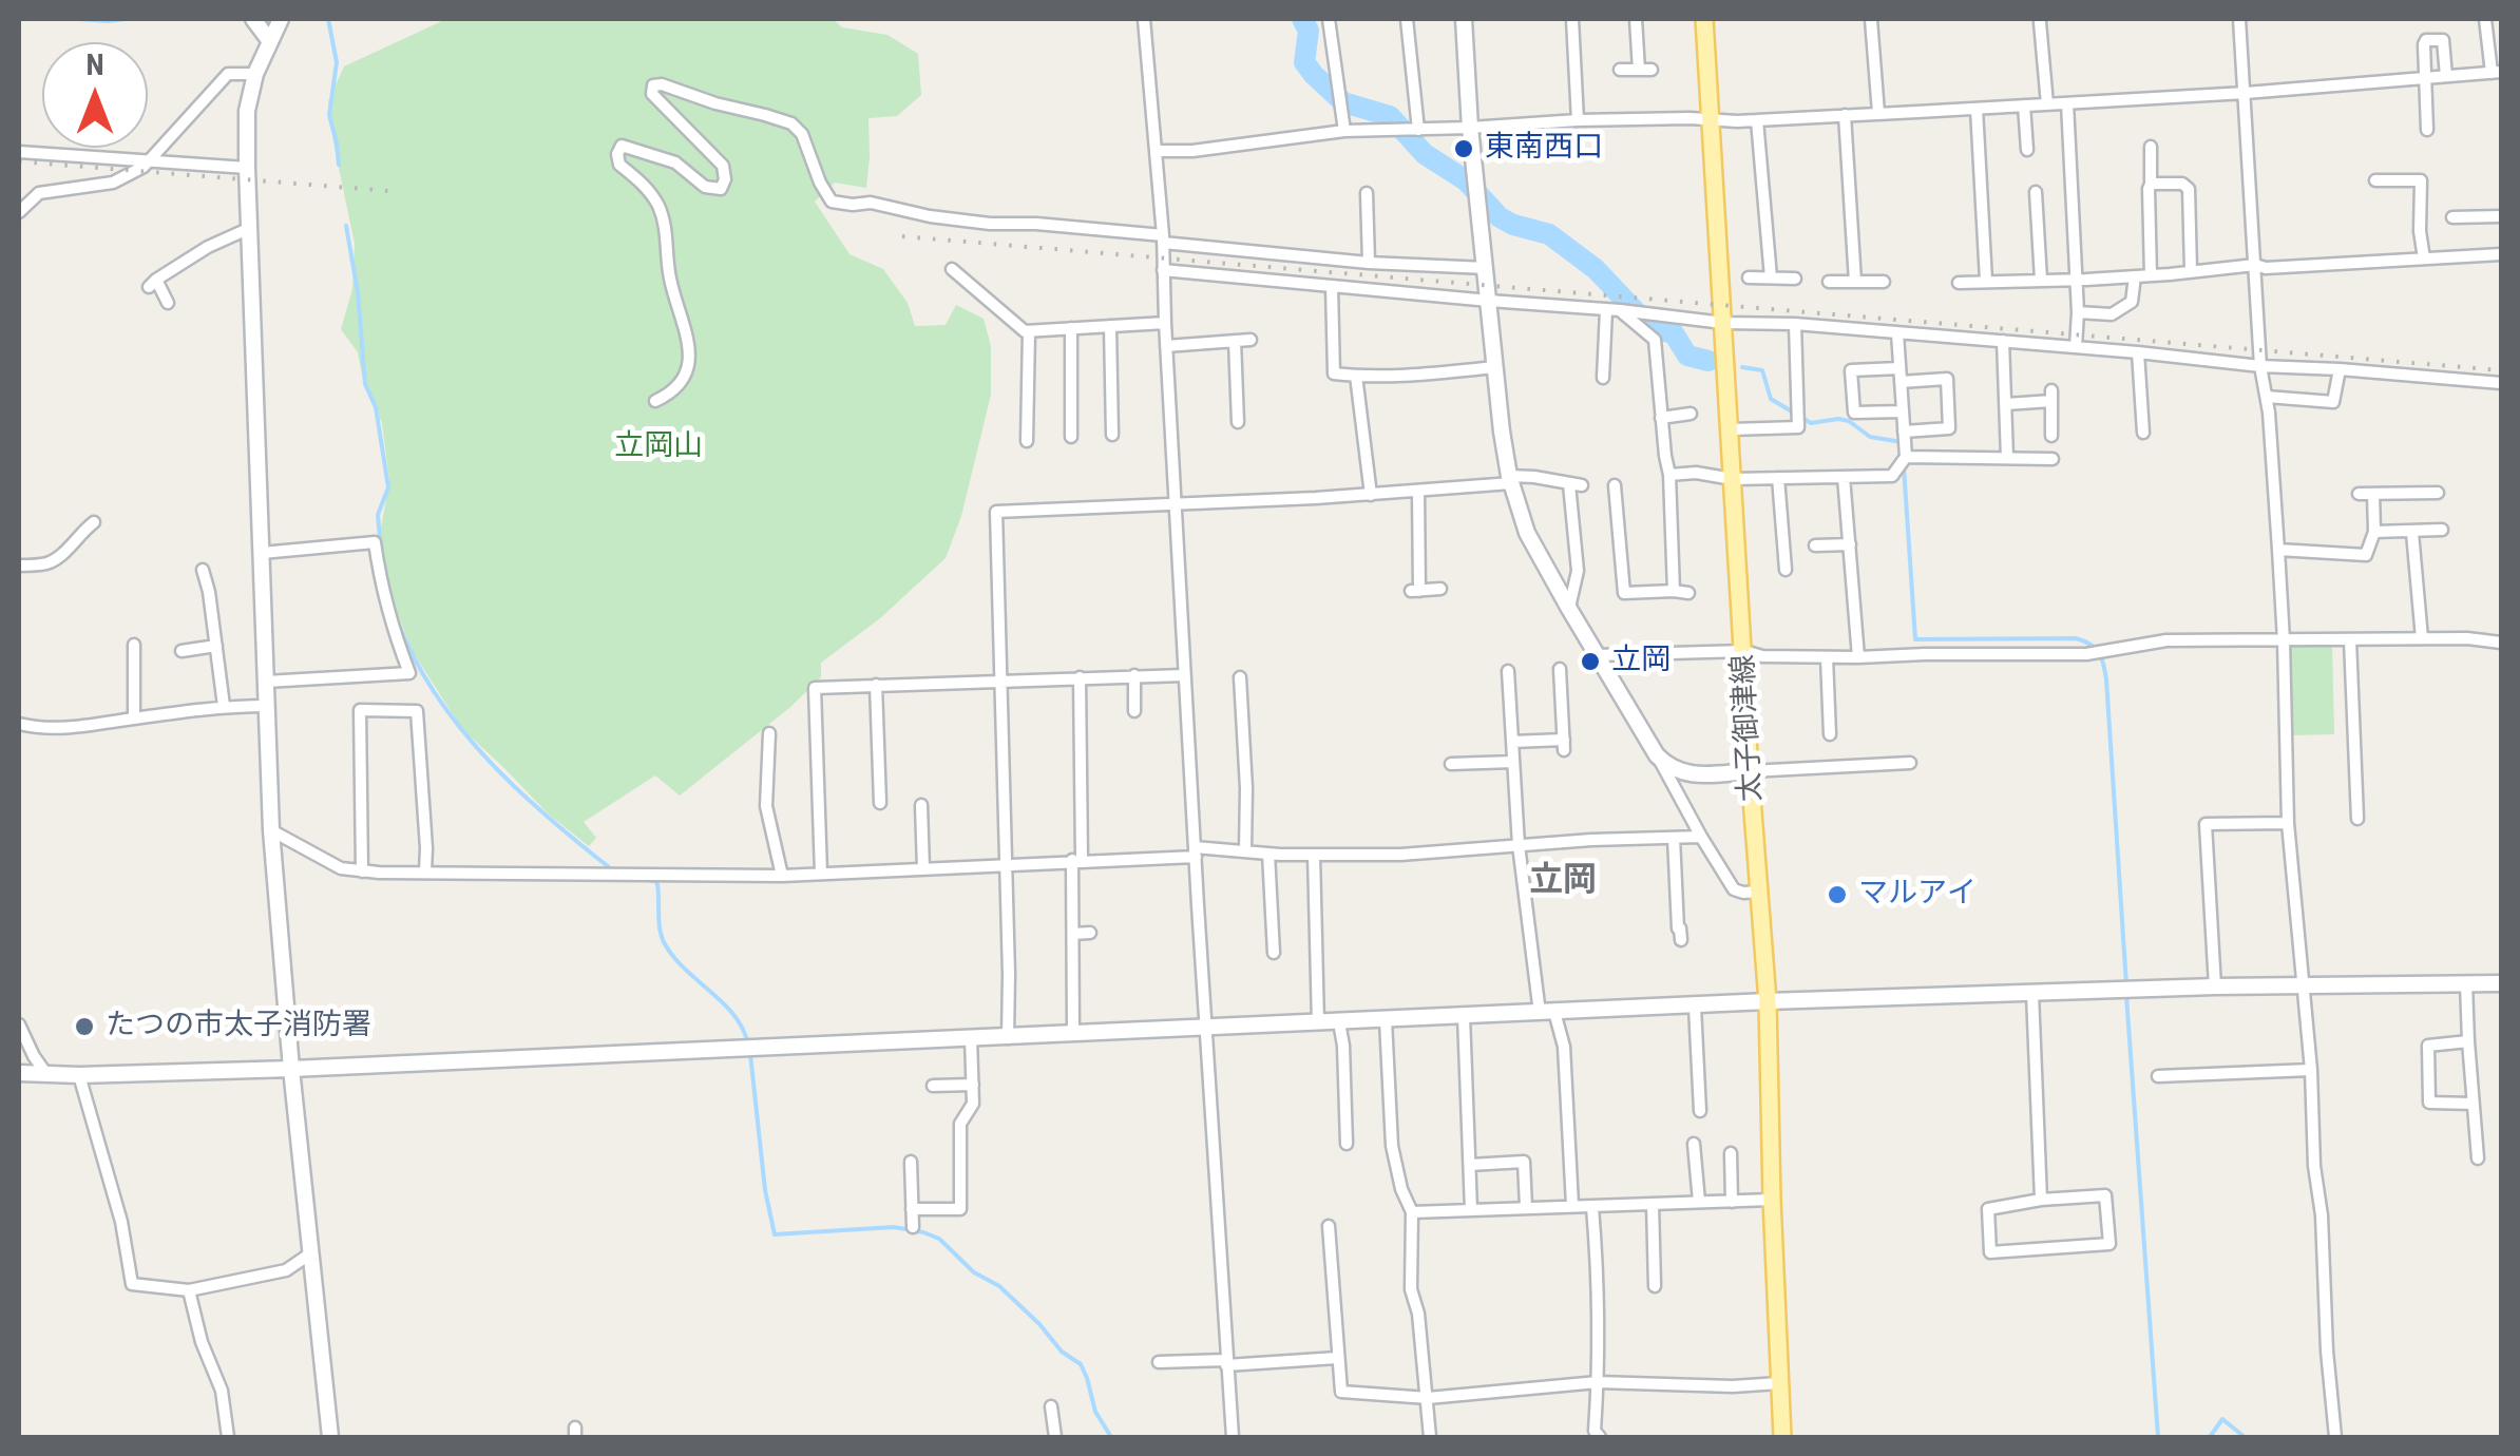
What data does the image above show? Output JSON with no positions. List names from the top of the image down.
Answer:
{
  "streets": {
    "main road": ["太子御津線"]
  },
  "districts": ["立岡"],
  "parks": ["立岡山"],
  "places": [
    "東南西口",
    "立岡",
    "マルアイ",
    "たつの市太子消防署"
  ],
  "north": "top"
}
